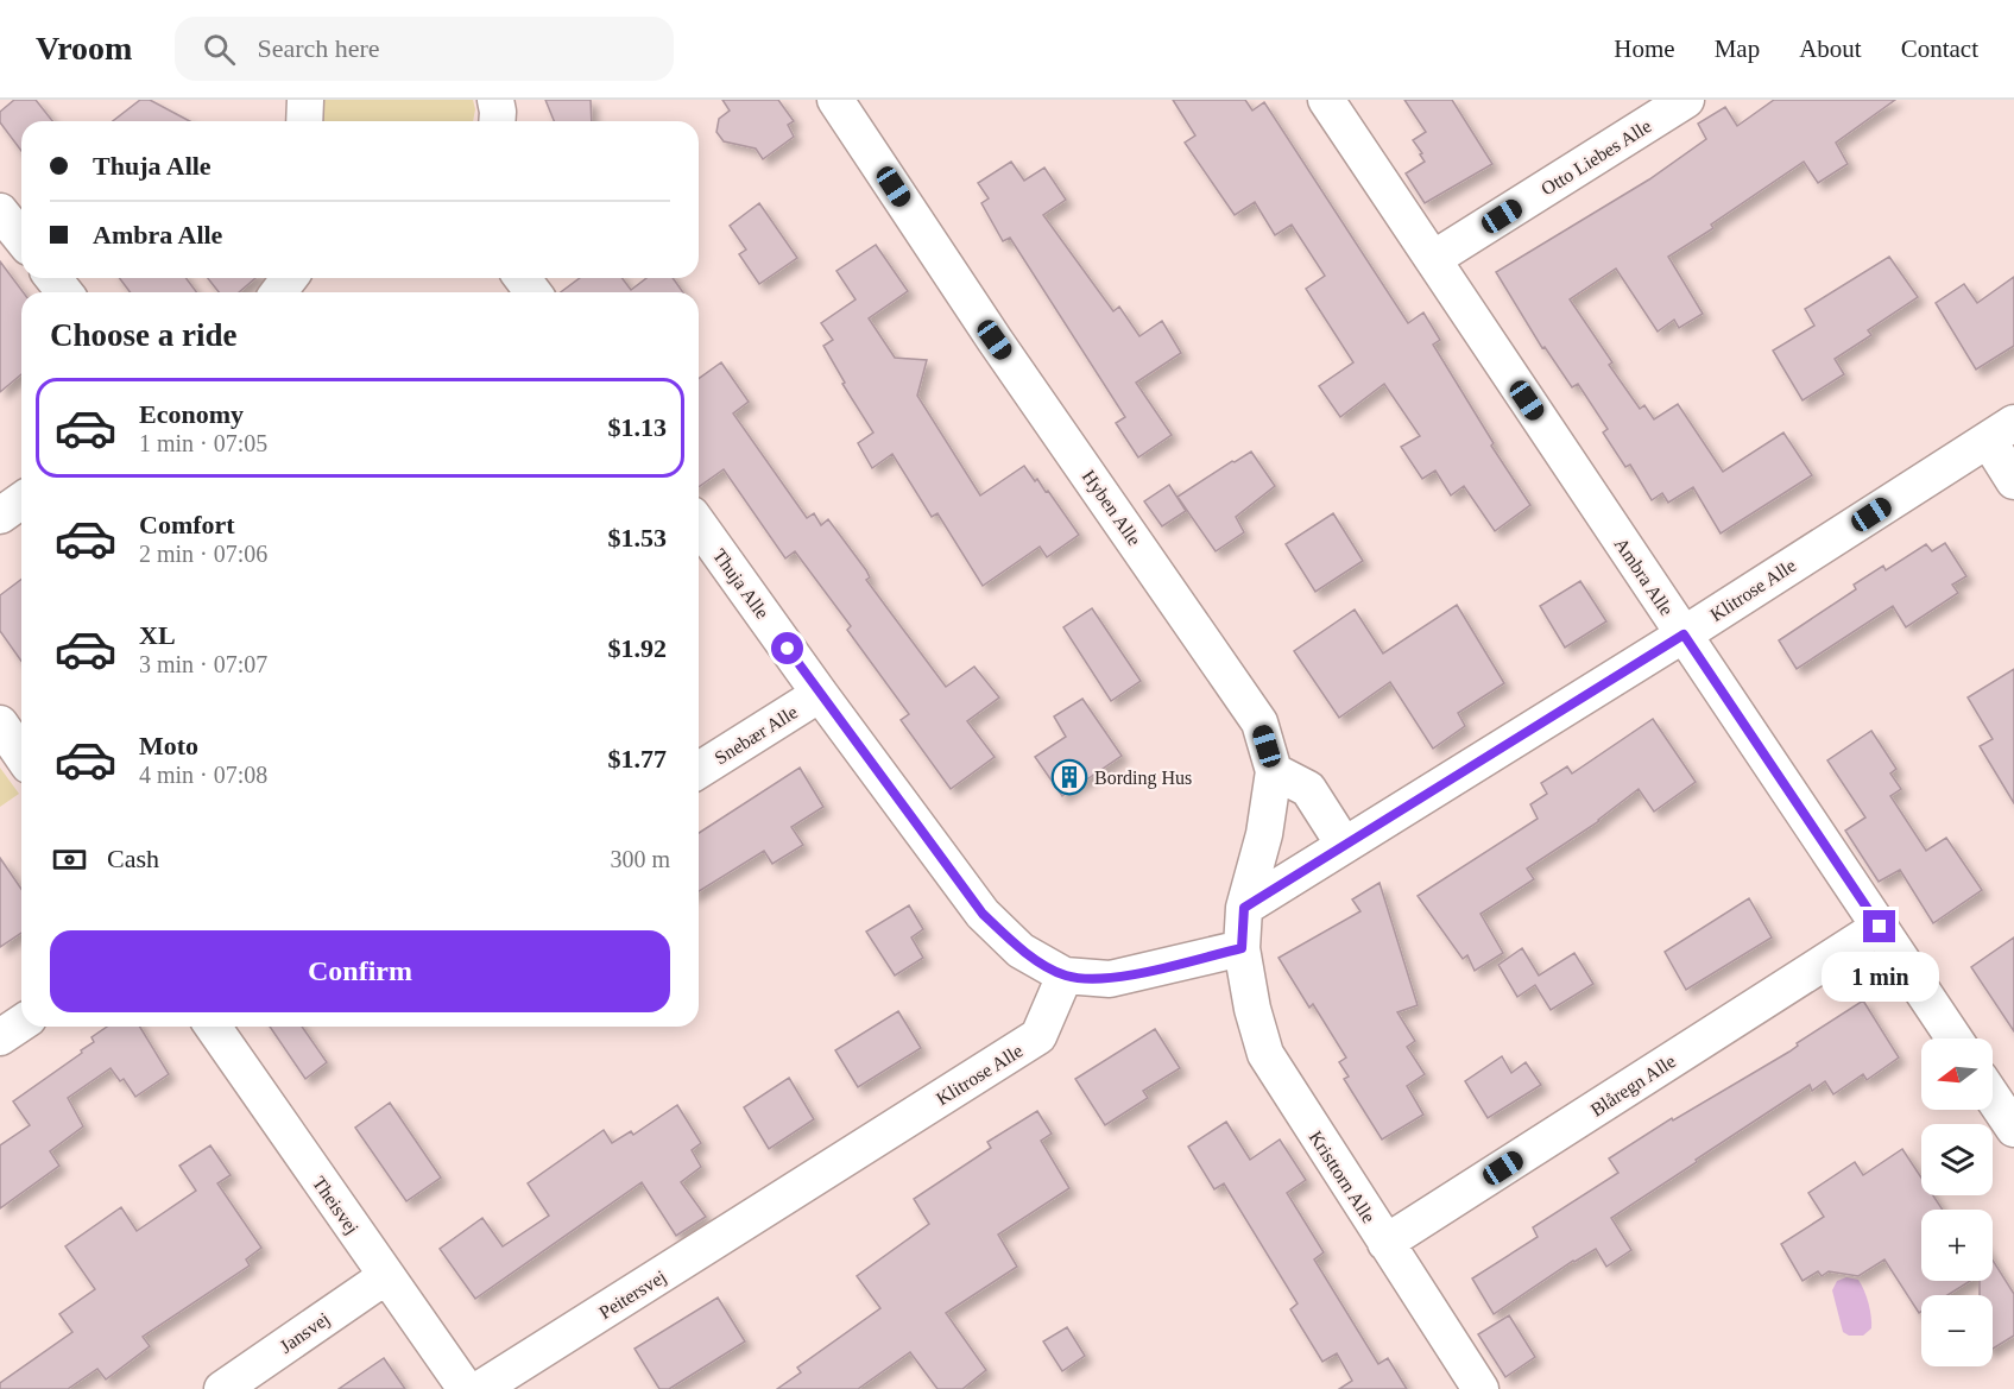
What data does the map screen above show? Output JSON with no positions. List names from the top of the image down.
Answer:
{
  "streets": {
    "street": [
      "Otto Liebes Alle",
      "Hyben Alle",
      "Ambra Alle",
      "Thuja Alle",
      "Klitrose Alle",
      "Snebær Alle",
      "Blåregn Alle",
      "Kristtorn Alle",
      "Theisvej",
      "Peitersvej",
      "Jansvej"
    ]
  },
  "crossings": [
    ["Otto Liebes Alle", "Ambra Alle"],
    ["Hyben Alle", "Klitrose Alle"],
    ["Hyben Alle", "Kristtorn Alle"],
    ["Ambra Alle", "Klitrose Alle"],
    ["Ambra Alle", "Blåregn Alle"],
    ["Thuja Alle", "Klitrose Alle"],
    ["Thuja Alle", "Snebær Alle"],
    ["Klitrose Alle", "Peitersvej"],
    ["Blåregn Alle", "Kristtorn Alle"],
    ["Theisvej", "Jansvej"]
  ],
  "places": {
    "building": ["Bording Hus"]
  },
  "north": "left",
  "page": {
    "header": "Vroom",
    "search": "Search here",
    "nav": [
      "Home",
      "Map",
      "About",
      "Contact"
    ],
    "banner": ["Thuja Alle", "Ambra Alle"],
    "heading": "Choose a ride",
    "list": [
      {
        "name": "Economy",
        "note": "1 min · 07:05",
        "value": "$1.13"
      },
      {
        "name": "Comfort",
        "note": "2 min · 07:06",
        "value": "$1.53"
      },
      {
        "name": "XL",
        "note": "3 min · 07:07",
        "value": "$1.92"
      },
      {
        "name": "Moto",
        "note": "4 min · 07:08",
        "value": "$1.77"
      }
    ],
    "pay": ["Cash", "300 m"],
    "buttons": "Confirm",
    "bubble": "1 min",
    "map_buttons": ["+", "−"]
  }
}
